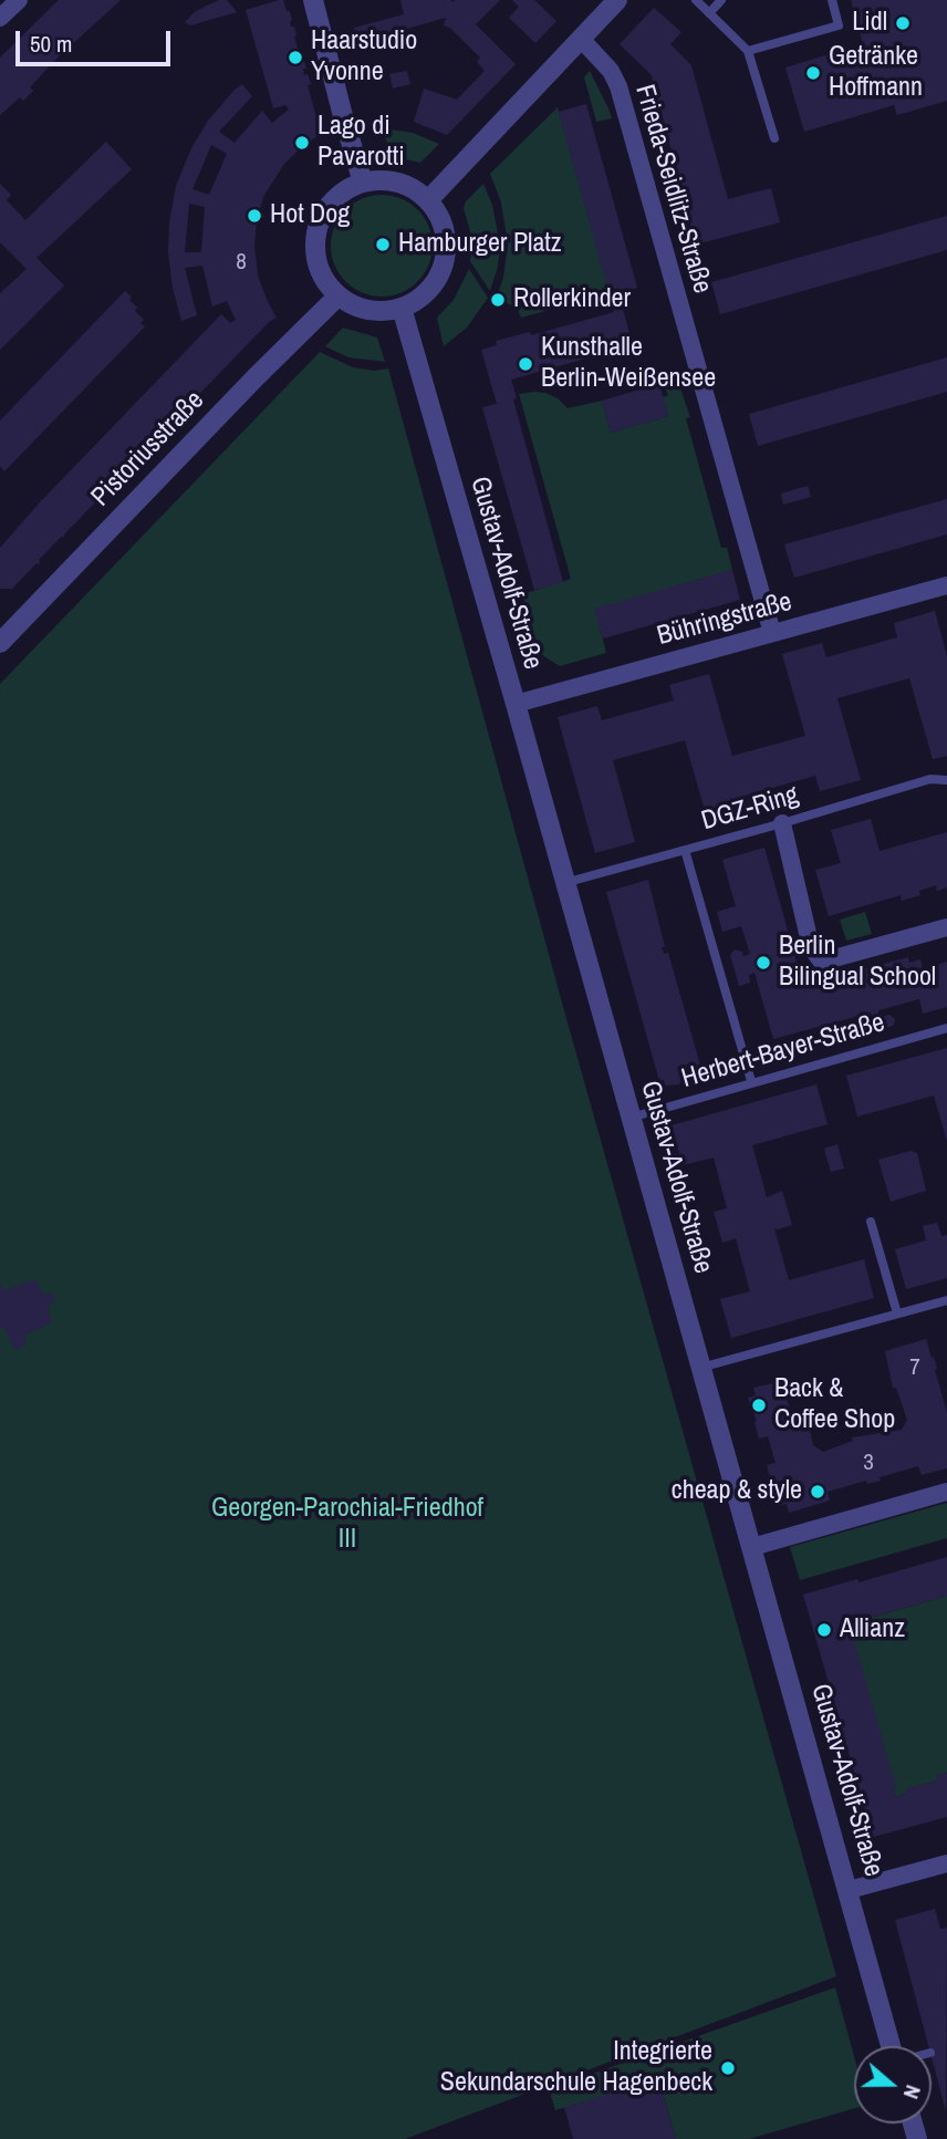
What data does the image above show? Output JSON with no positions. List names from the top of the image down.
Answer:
{
  "streets": {
    "street": [
      "Frieda-Seidlitz-Straße",
      "Pistoriusstraße",
      "Gustav-Adolf-Straße",
      "Bühringstraße"
    ],
    "lane": ["DGZ-Ring", "Herbert-Bayer-Straße"]
  },
  "crossings": [
    ["Frieda-Seidlitz-Straße", "Bühringstraße"],
    ["Pistoriusstraße", "Gustav-Adolf-Straße"],
    ["Gustav-Adolf-Straße", "Bühringstraße"],
    ["Gustav-Adolf-Straße", "DGZ-Ring"],
    ["Gustav-Adolf-Straße", "Herbert-Bayer-Straße"]
  ],
  "parks": ["Georgen-Parochial-Friedhof III"],
  "places": [
    "Lidl",
    "Haarstudio Yvonne",
    "Getränke Hoffmann",
    "Lago di Pavarotti",
    "Hot Dog",
    "Hamburger Platz",
    "Rollerkinder",
    "Kunsthalle Berlin-Weißensee",
    "Berlin Bilingual School",
    "Back & Coffee Shop",
    "cheap & style",
    "Allianz",
    "Integrierte Sekundarschule Hagenbeck"
  ],
  "house_numbers": ["8", "7", "3"],
  "scale_bar": "50 m",
  "north": "right"
}
